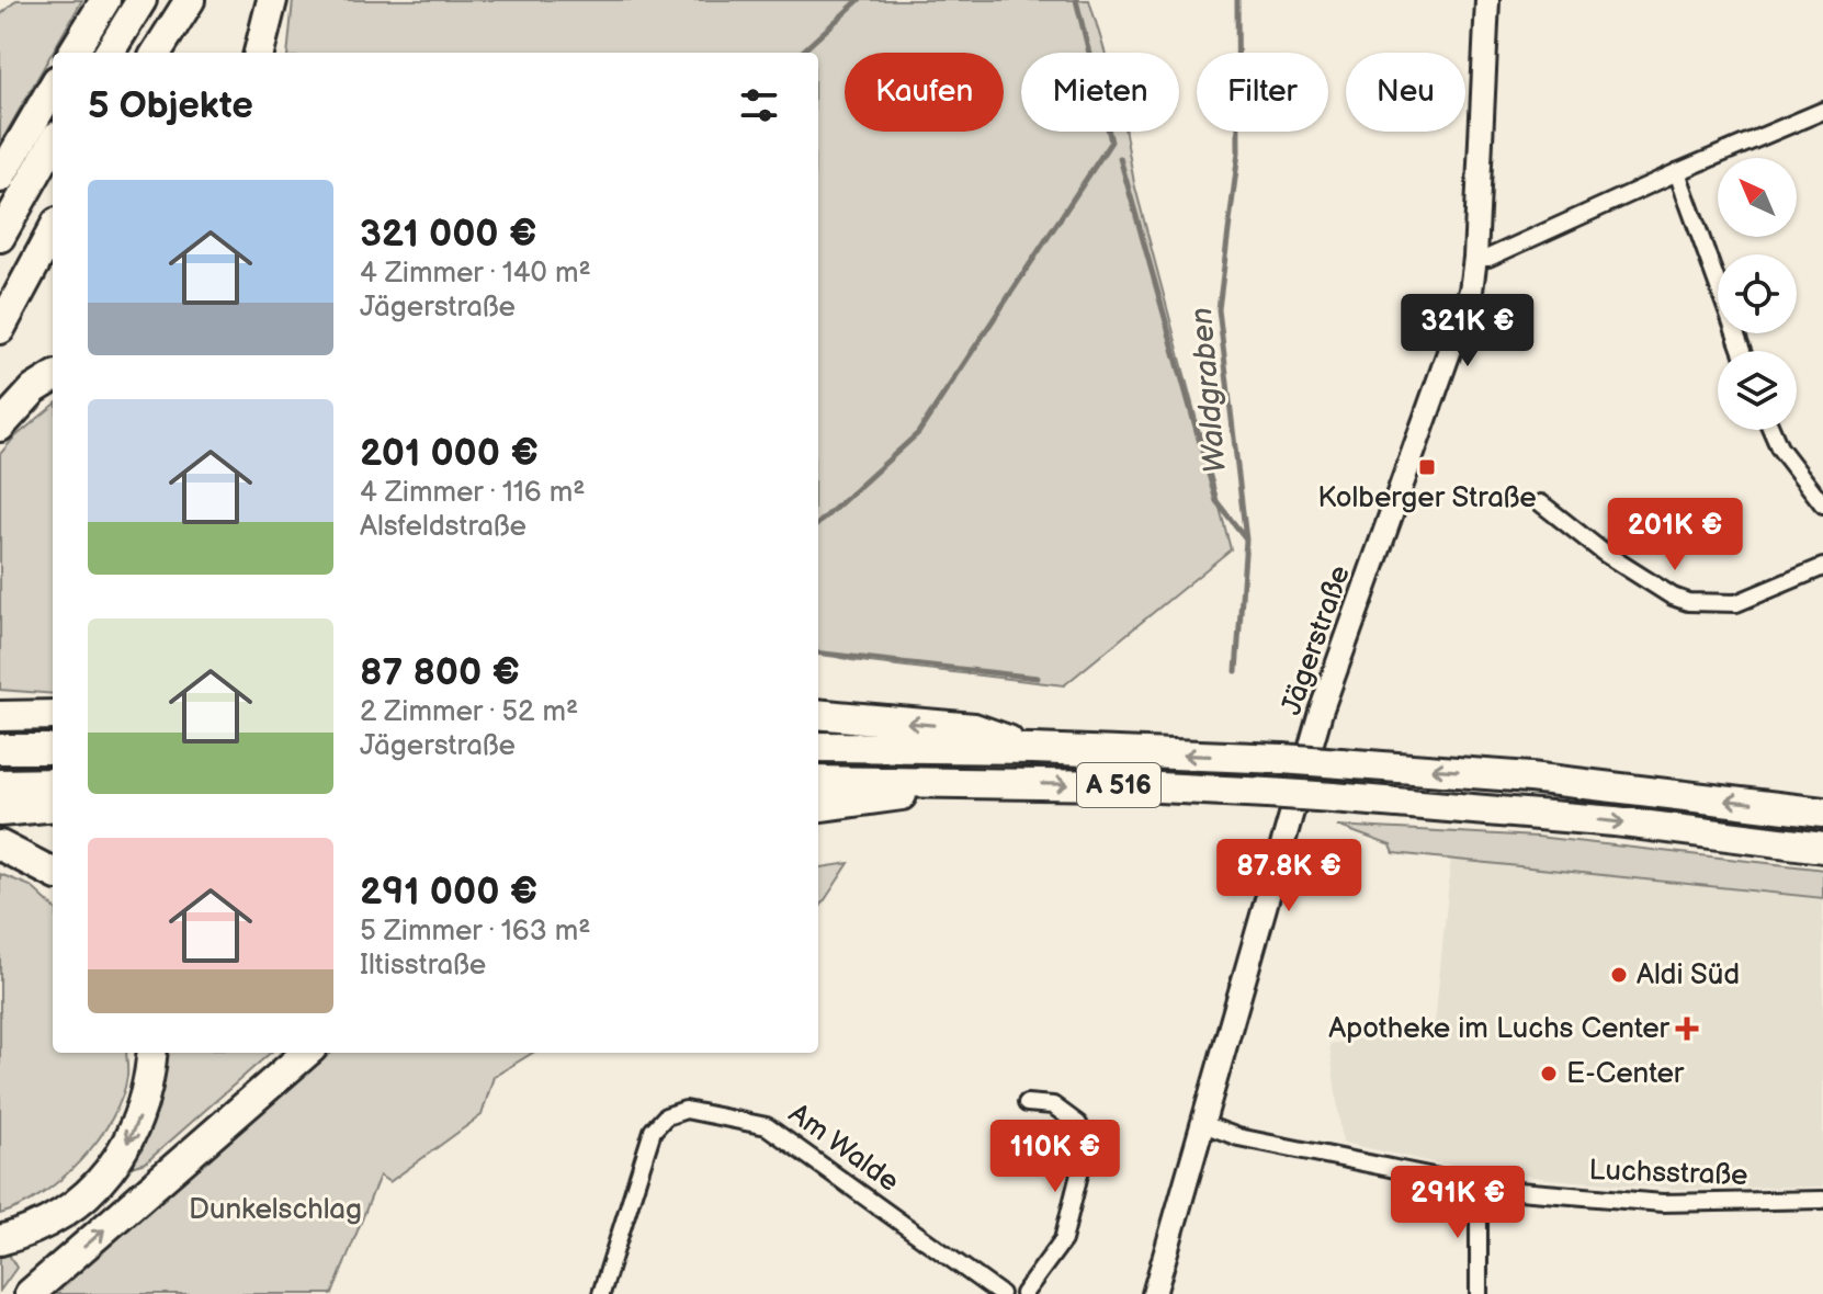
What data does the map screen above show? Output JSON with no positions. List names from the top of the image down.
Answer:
{
  "streets": {
    "highway": ["A 516"],
    "street": ["Jägerstraße", "Am Walde", "Luchsstraße"]
  },
  "crossings": [
    ["Jägerstraße", "Luchsstraße"]
  ],
  "water": ["Waldgraben"],
  "parks": ["Dunkelschlag"],
  "places": {
    "transit": ["Kolberger Straße"],
    "other": ["Aldi Süd", "E-Center"],
    "health": ["Apotheke im Luchs Center"]
  },
  "north": "top left",
  "page": {
    "chip": [
      "Kaufen",
      "Mieten",
      "Filter",
      "Neu"
    ],
    "heading": "5 Objekte",
    "list": [
      {
        "name": "321 000 €",
        "note": "4 Zimmer · 140 m² · Jägerstraße"
      },
      {
        "name": "201 000 €",
        "note": "4 Zimmer · 116 m² · Alsfeldstraße"
      },
      {
        "name": "87 800 €",
        "note": "2 Zimmer · 52 m² · Jägerstraße"
      },
      {
        "name": "291 000 €",
        "note": "5 Zimmer · 163 m² · Iltisstraße"
      }
    ],
    "price": [
      "321K €",
      "201K €",
      "87.8K €",
      "110K €",
      "291K €"
    ]
  }
}
